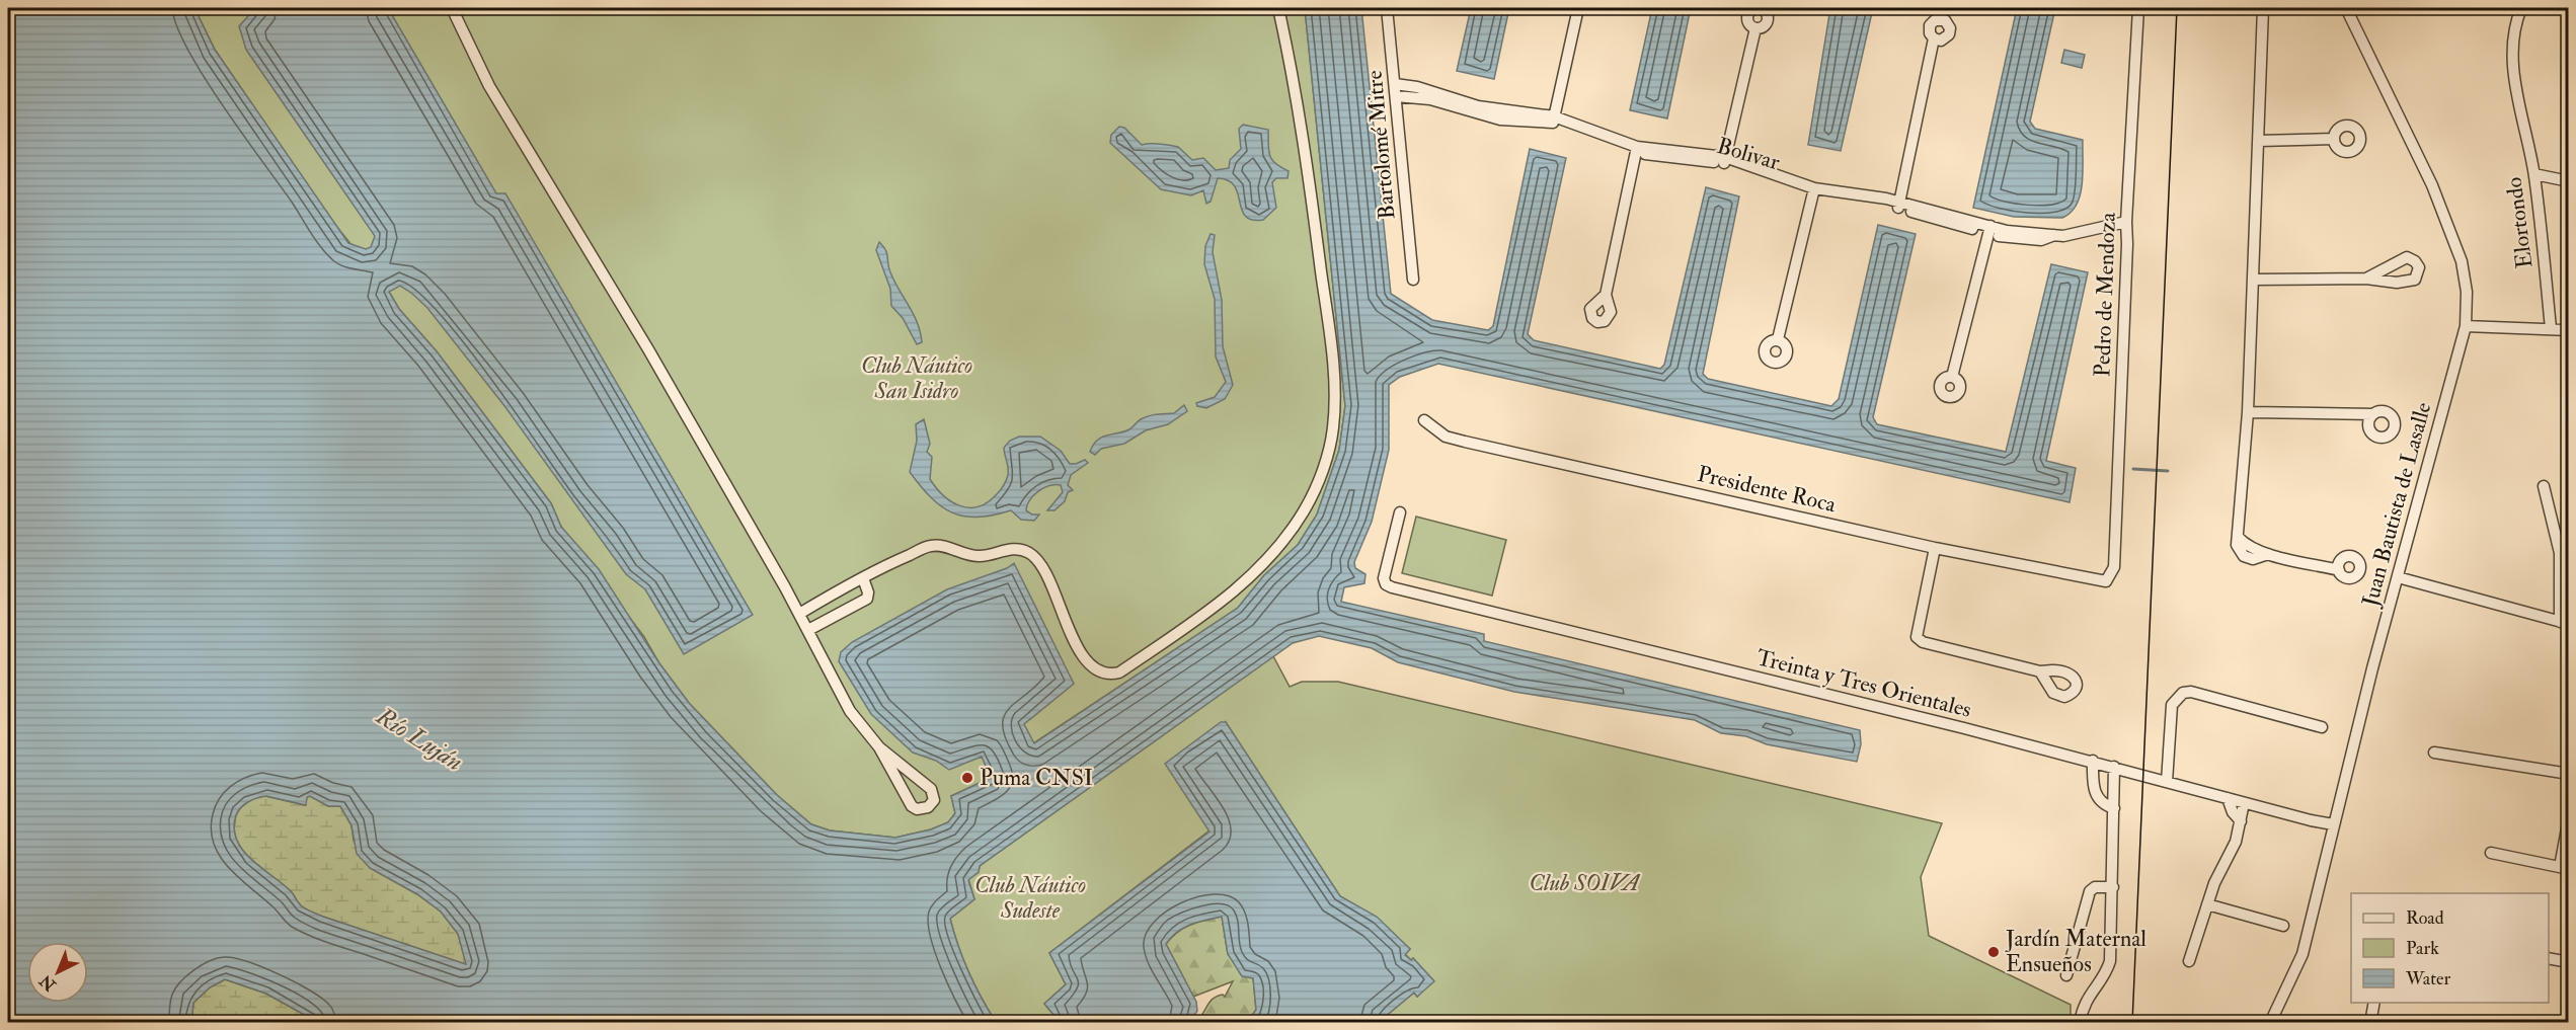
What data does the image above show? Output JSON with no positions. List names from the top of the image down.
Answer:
{
  "streets": {
    "street": [
      "Bartolomé Mitre",
      "Bolivar",
      "Elortondo",
      "Pedro de Mendoza",
      "Presidente Roca",
      "Juan Bautista de Lasalle",
      "Treinta y Tres Orientales"
    ]
  },
  "crossings": [
    ["Bartolomé Mitre", "Bolivar"],
    ["Bolivar", "Pedro de Mendoza"],
    ["Pedro de Mendoza", "Presidente Roca"],
    ["Juan Bautista de Lasalle", "Treinta y Tres Orientales"]
  ],
  "water": ["Río Luján"],
  "parks": ["Club Náutico San Isidro", "Club SOIVA", "Club Náutico Sudeste"],
  "places": ["Puma CNSI", "Jardín Maternal Ensueños"],
  "legend": ["Road", "Park", "Water"],
  "north": "bottom left"
}
